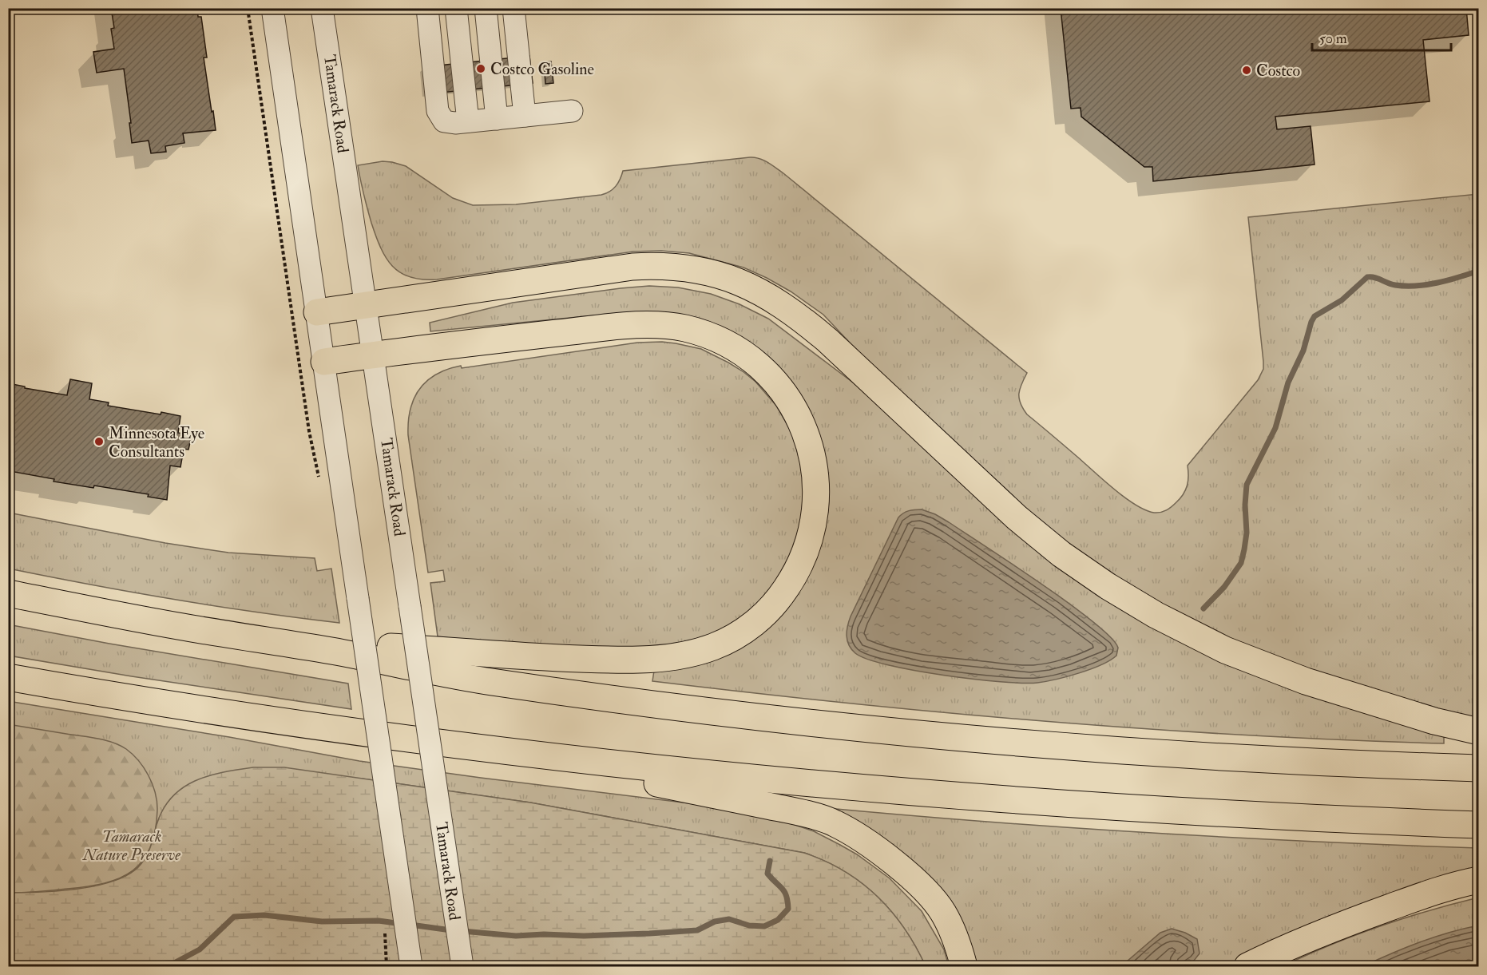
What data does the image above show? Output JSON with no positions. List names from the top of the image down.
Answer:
{
  "streets": {
    "street": ["Tamarack Road"]
  },
  "parks": ["Tamarack Nature Preserve"],
  "places": ["Costco Gasoline", "Costco", "Minnesota Eye Consultants"],
  "scale_bar": "50 m"
}
